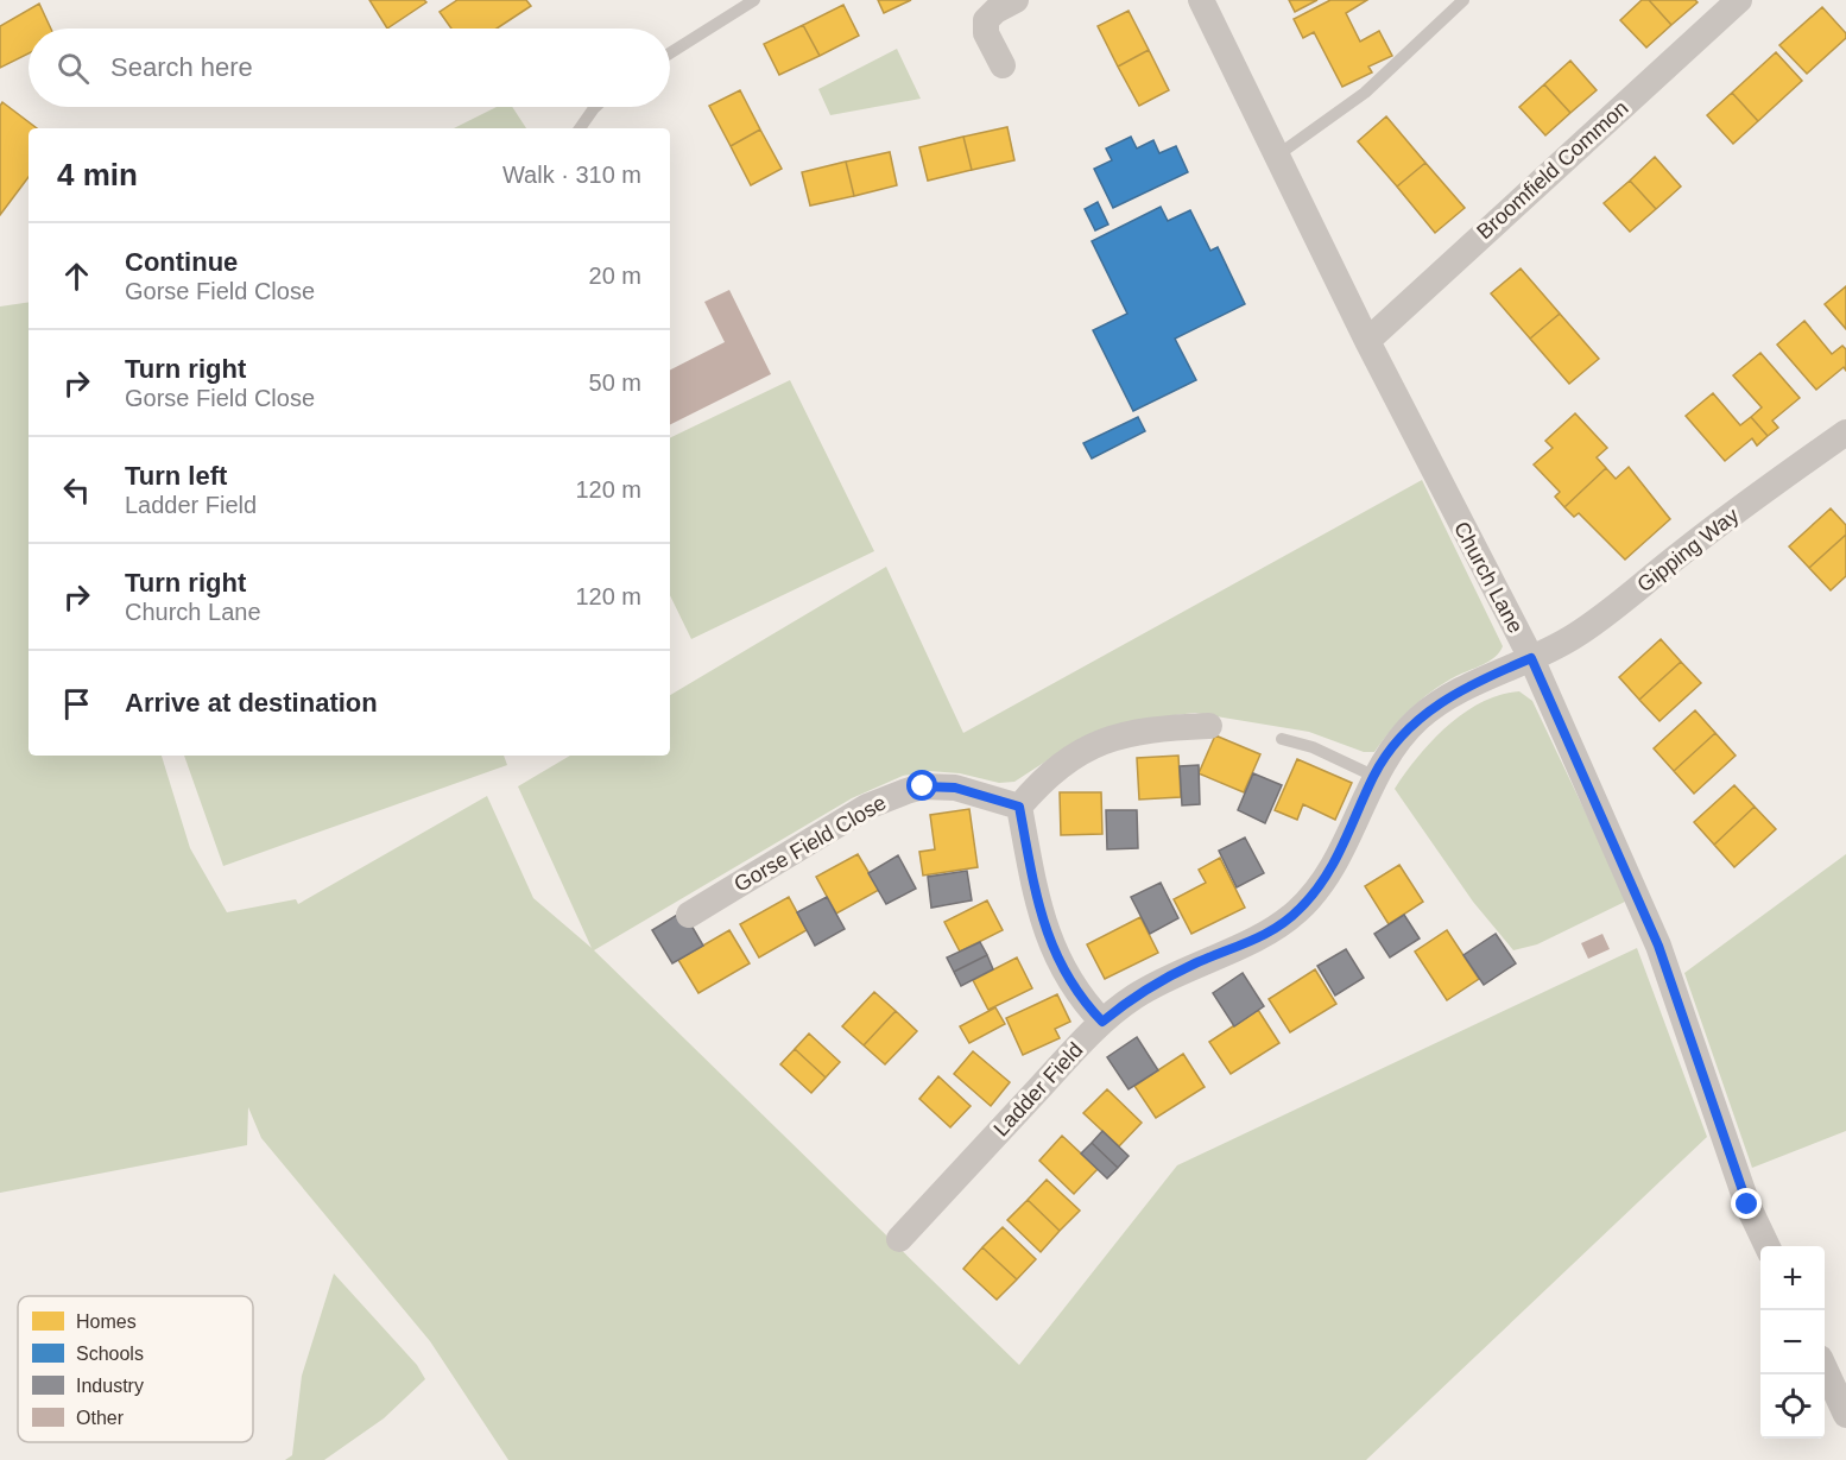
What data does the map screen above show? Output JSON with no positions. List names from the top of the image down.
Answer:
{
  "streets": {
    "street": [
      "Broomfield Common",
      "Gipping Way",
      "Church Lane",
      "Gorse Field Close",
      "Ladder Field"
    ]
  },
  "crossings": [
    ["Broomfield Common", "Church Lane"],
    ["Gipping Way", "Church Lane"],
    ["Gipping Way", "Ladder Field"],
    ["Church Lane", "Ladder Field"]
  ],
  "legend": [
    "Homes",
    "Schools",
    "Industry",
    "Other"
  ],
  "page": {
    "search": "Search here",
    "heading": ["4 min", "Walk · 310 m"],
    "list": [
      ["Continue", "Gorse Field Close", "20 m"],
      ["Turn right", "Gorse Field Close", "50 m"],
      ["Turn left", "Ladder Field", "120 m"],
      ["Turn right", "Church Lane", "120 m"],
      "Arrive at destination"
    ],
    "map_buttons": ["+", "−"]
  }
}
